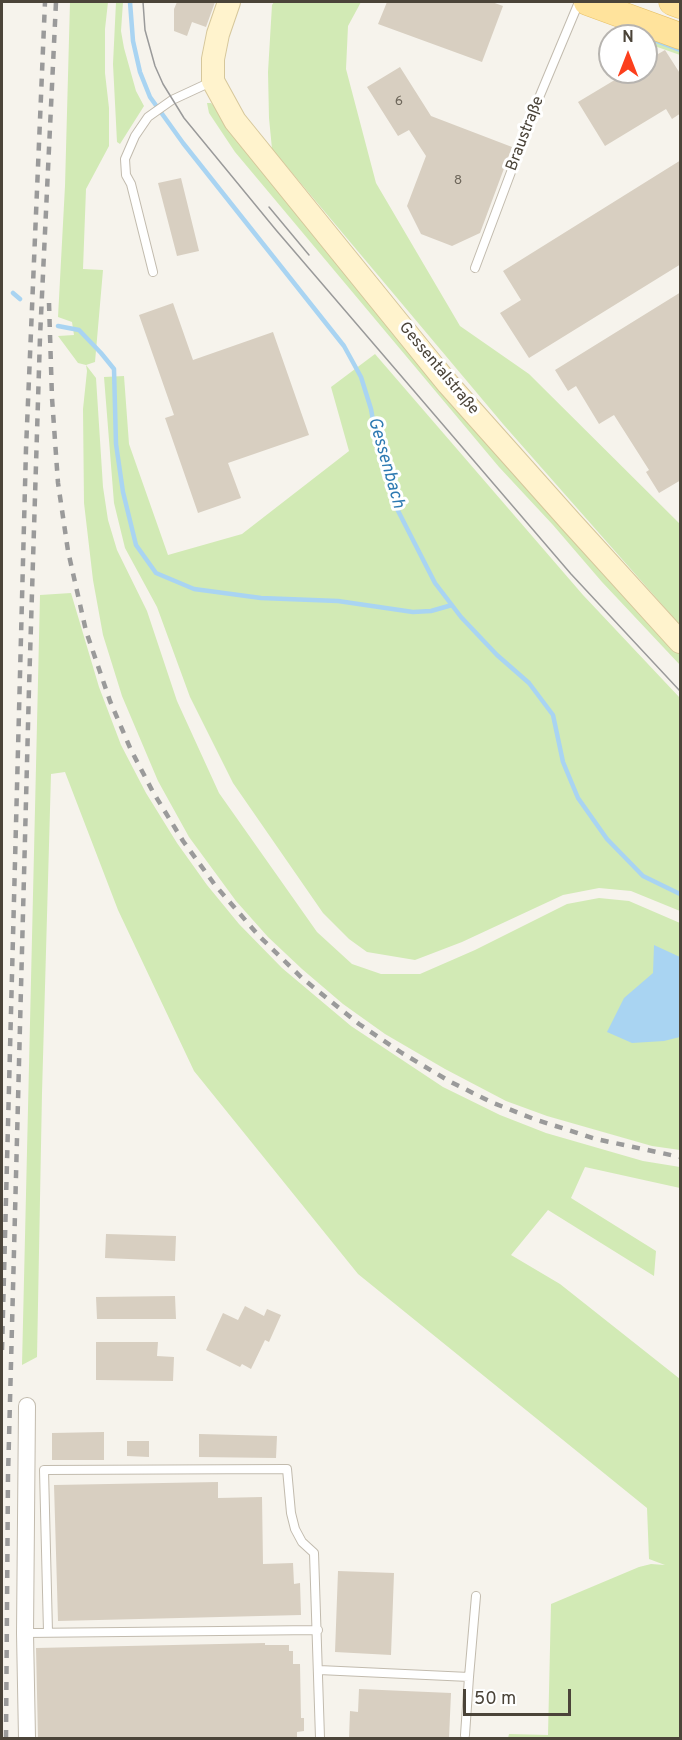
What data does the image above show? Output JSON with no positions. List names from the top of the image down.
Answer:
{
  "streets": {
    "main road": ["Gessentalstraße"],
    "lane": ["Braustraße"]
  },
  "water": ["Gessenbach"],
  "house_numbers": ["6", "8"],
  "scale_bar": "50 m",
  "north": "top"
}
